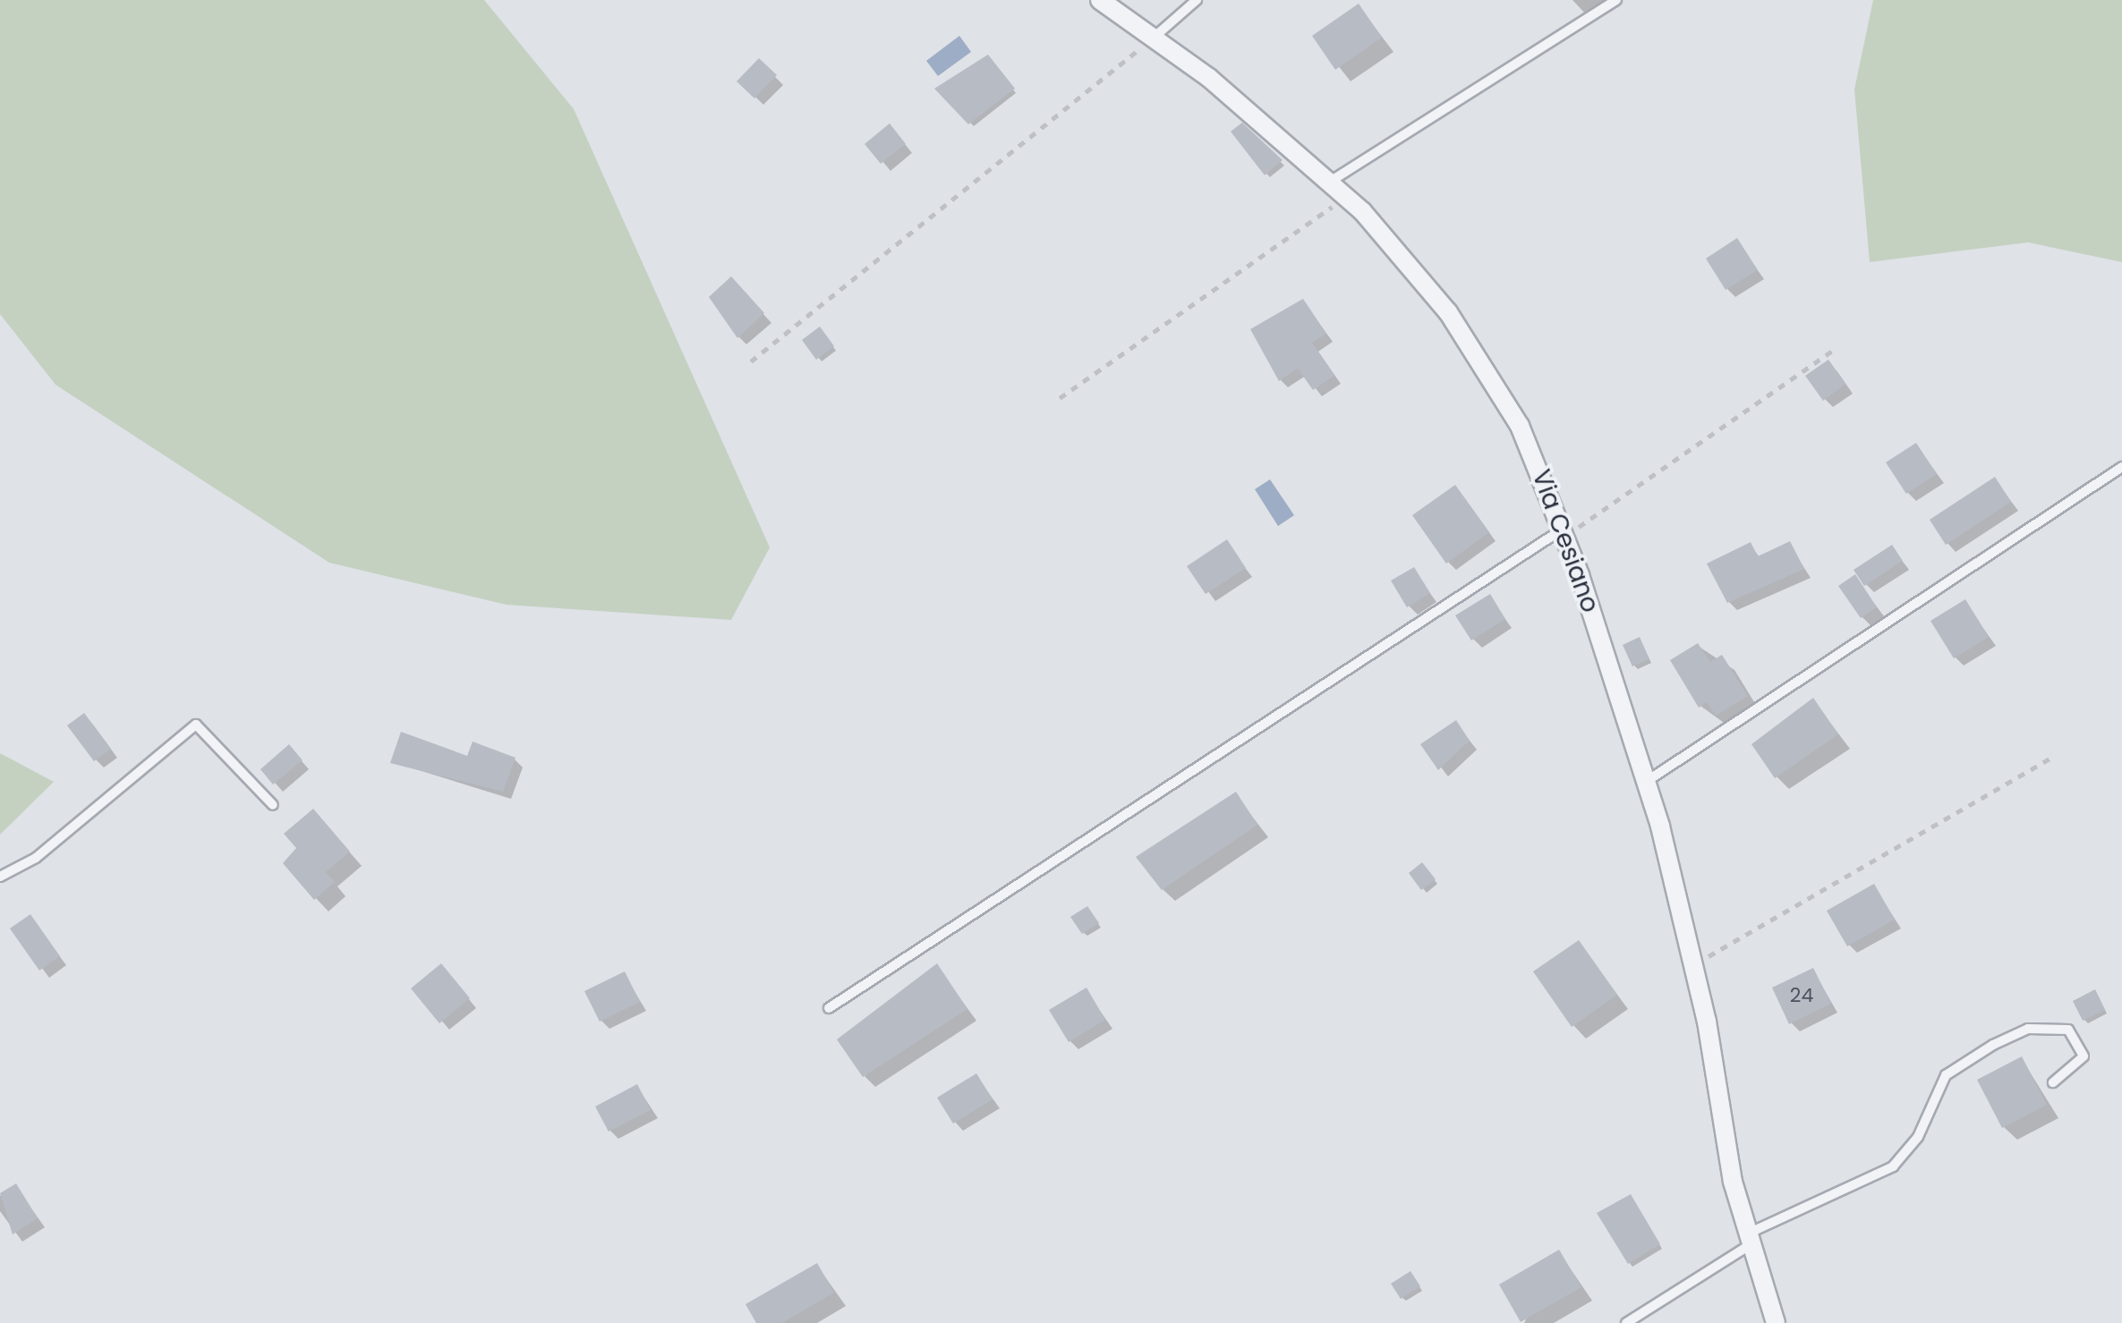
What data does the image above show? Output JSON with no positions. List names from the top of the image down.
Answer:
{
  "streets": {
    "street": ["Via Cesiano"]
  },
  "house_numbers": ["24"]
}
